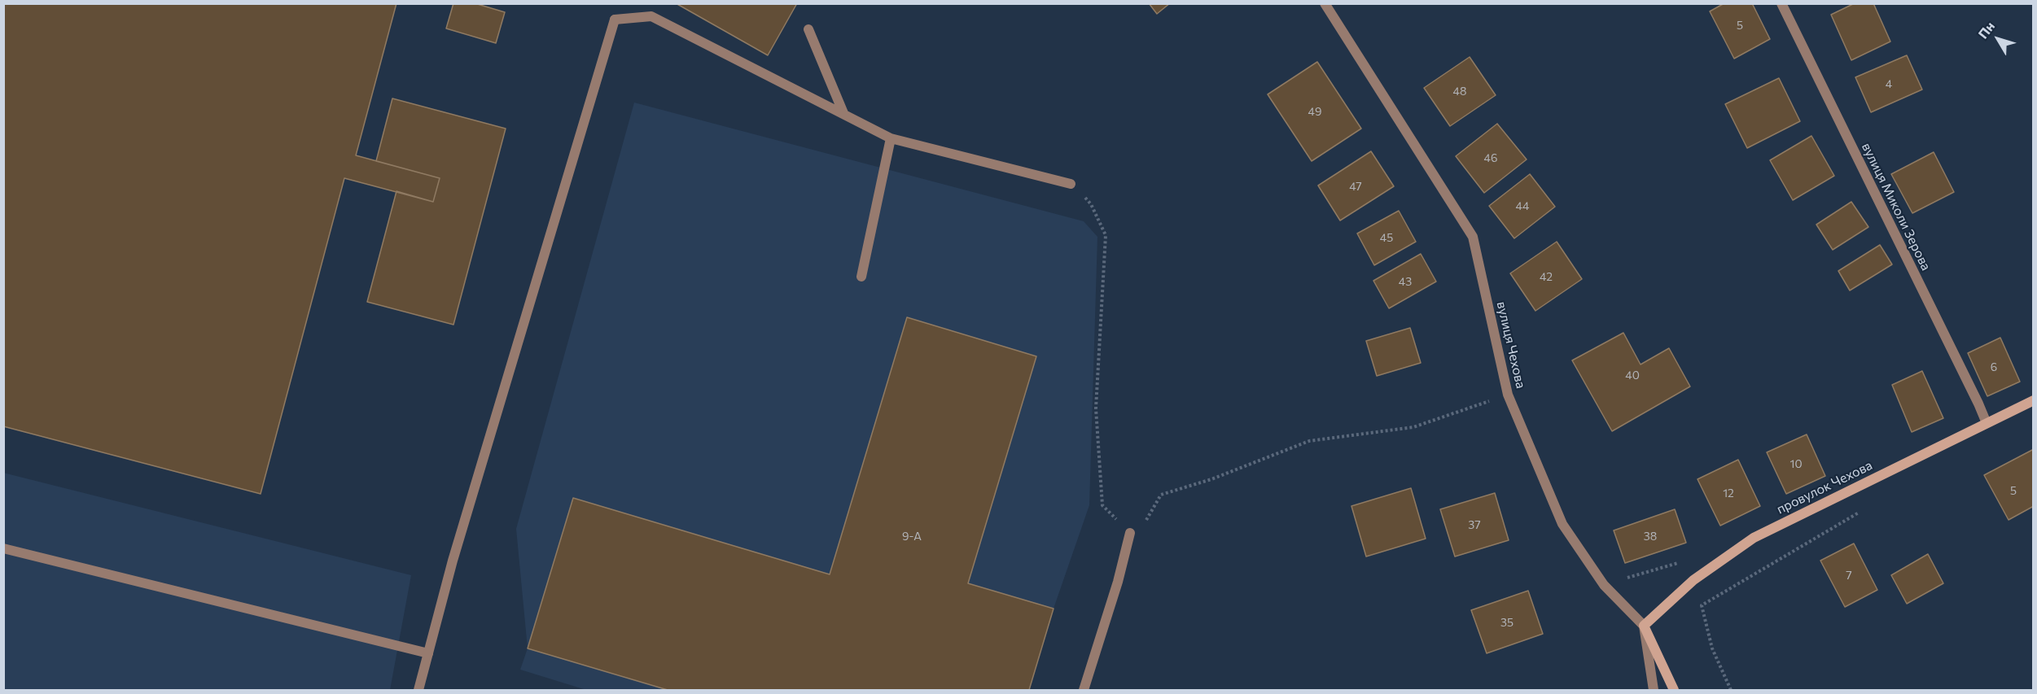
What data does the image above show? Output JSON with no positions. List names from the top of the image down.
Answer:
{
  "streets": {
    "main road": ["вулиця Чехова", "провулок Чехова"],
    "street": ["вулиця Миколи Зерова"]
  },
  "crossings": [
    ["вулиця Миколи Зерова", "провулок Чехова"],
    ["вулиця Чехова", "провулок Чехова"]
  ],
  "house_numbers": [
    "5",
    "4",
    "48",
    "49",
    "46",
    "47",
    "44",
    "45",
    "42",
    "43",
    "6",
    "40",
    "10",
    "5",
    "12",
    "37",
    "9-А",
    "38",
    "7",
    "35"
  ],
  "north": "top left"
}
